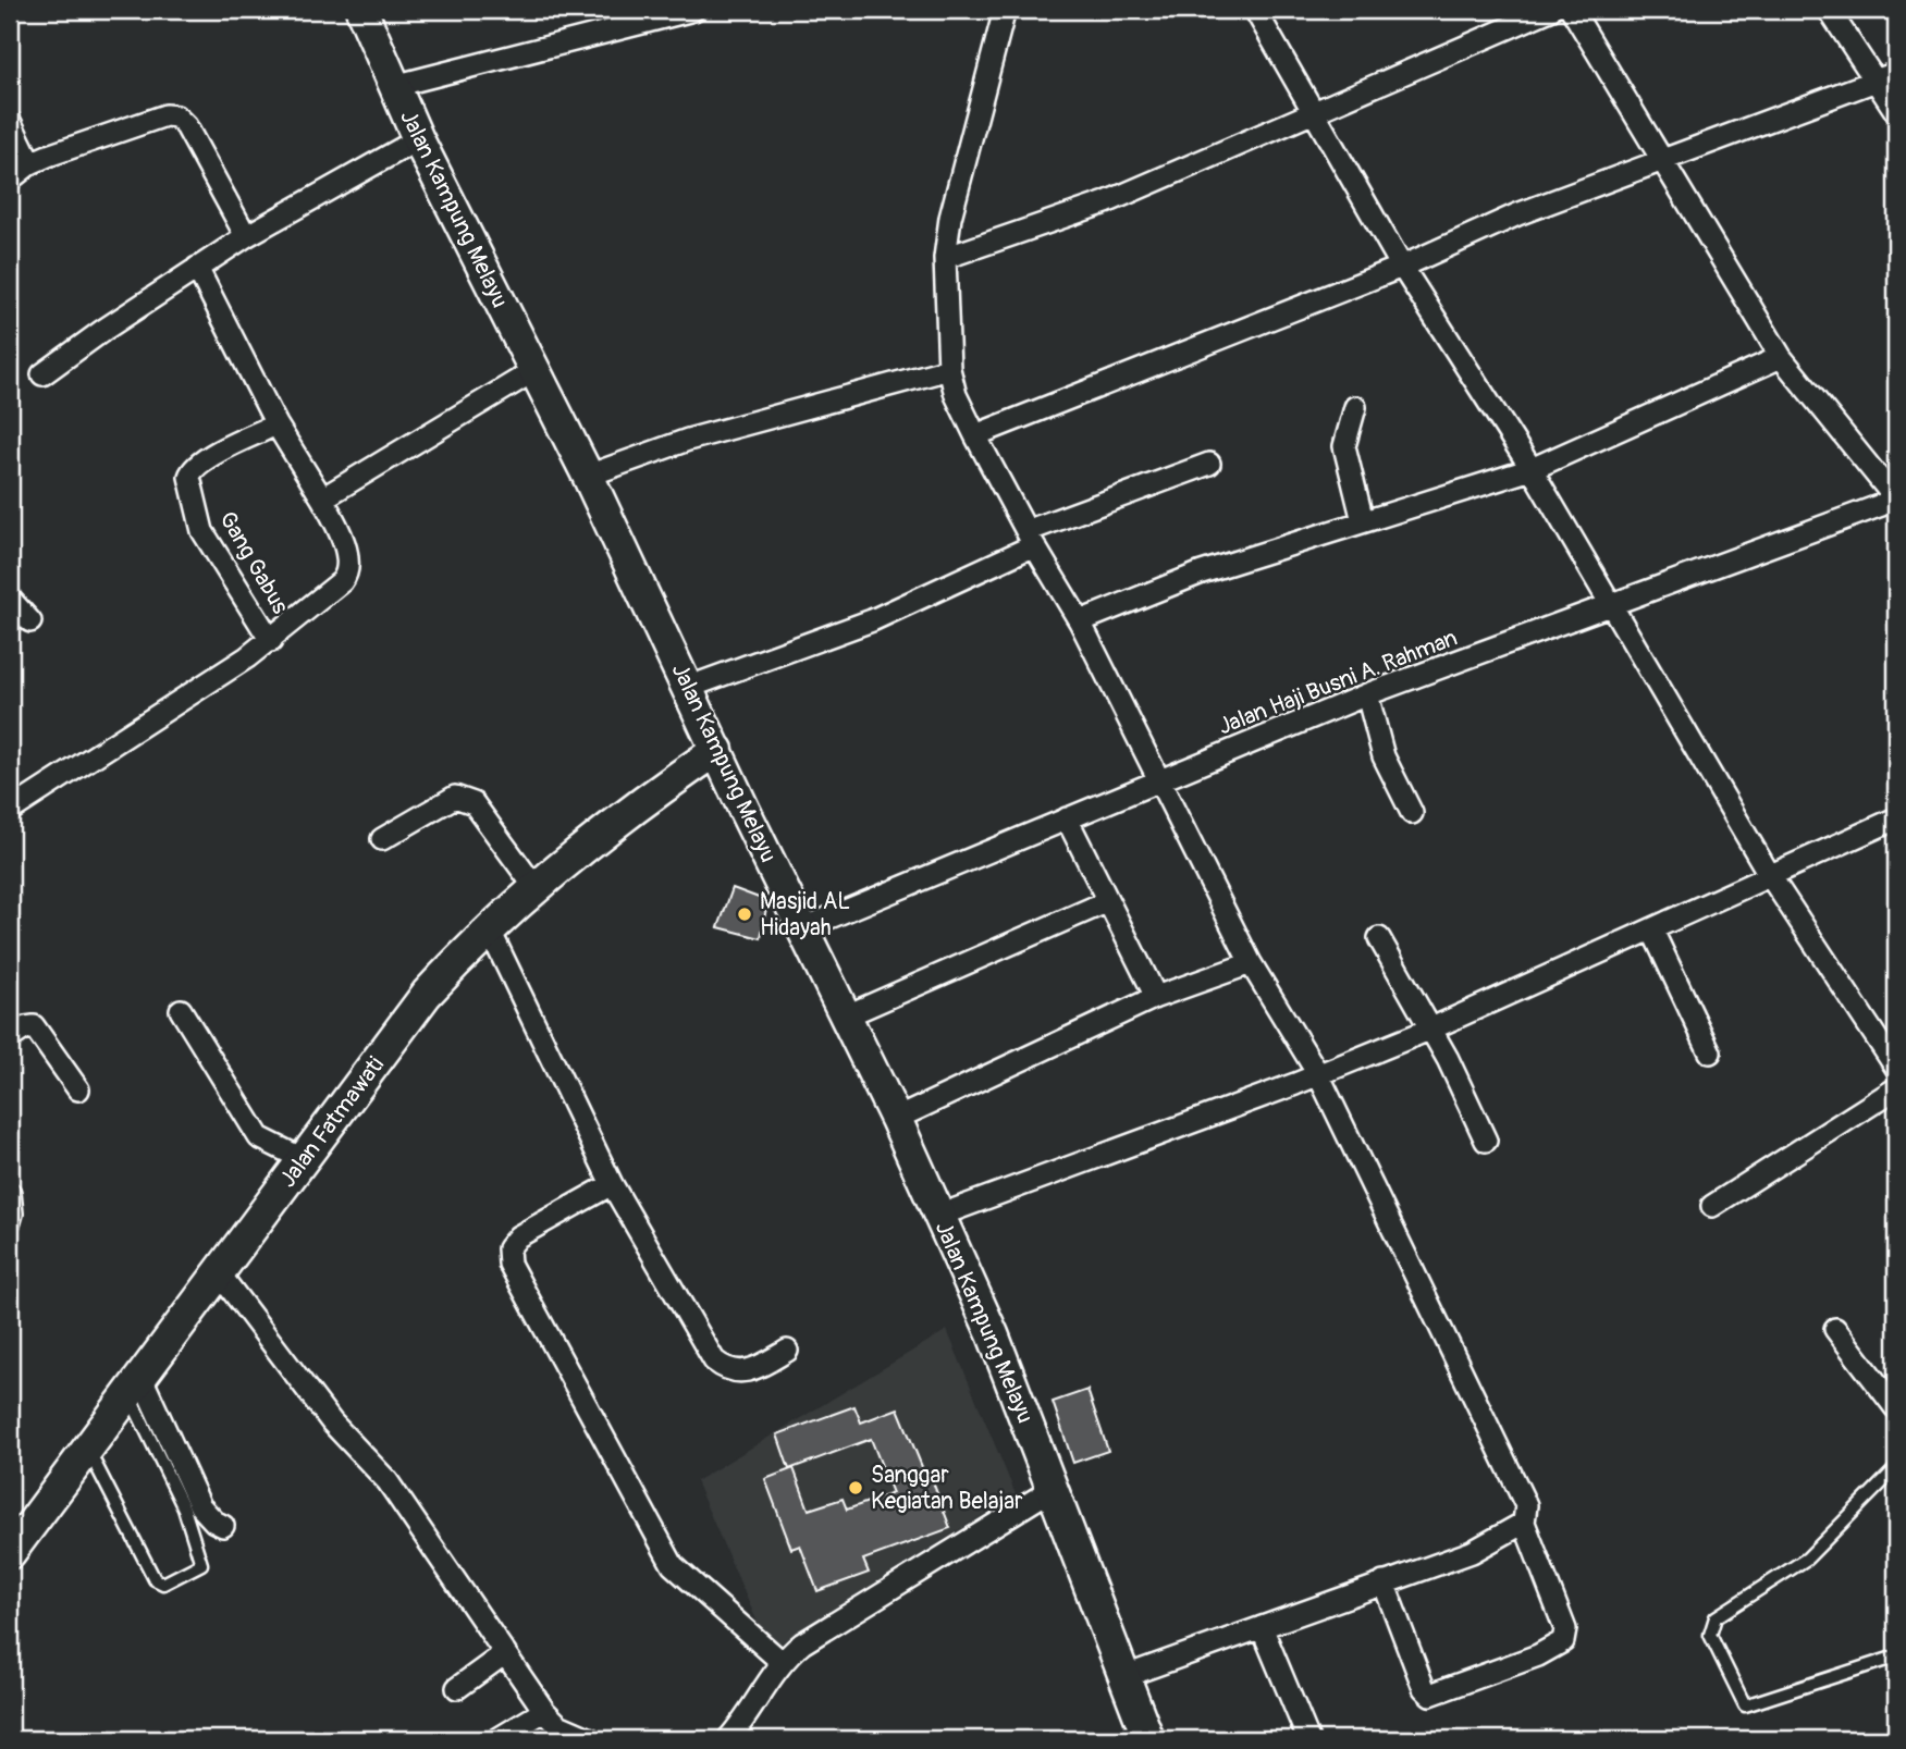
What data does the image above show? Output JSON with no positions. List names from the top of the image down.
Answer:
{
  "streets": {
    "main road": ["Jalan Kampung Melayu", "Jalan Fatmawati"],
    "street": ["Gang Gabus", "Jalan Haji Busni A. Rahman"]
  },
  "crossings": [
    ["Jalan Kampung Melayu", "Jalan Haji Busni A. Rahman"],
    ["Jalan Kampung Melayu", "Jalan Fatmawati"]
  ],
  "places": ["Masjid AL Hidayah", "Sanggar Kegiatan Belajar"]
}
